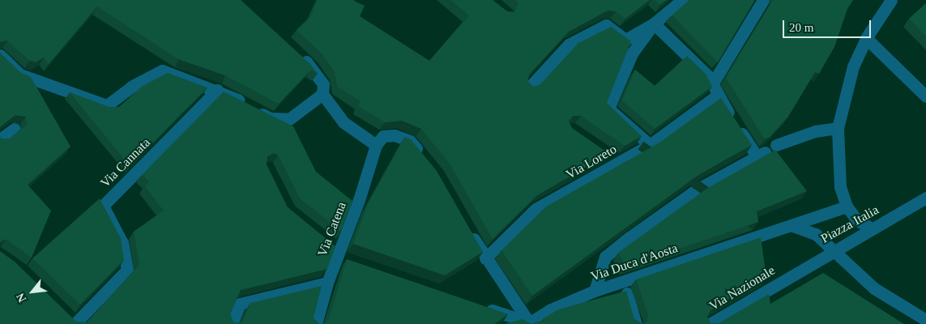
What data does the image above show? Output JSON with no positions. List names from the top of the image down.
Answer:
{
  "streets": {
    "street": [
      "Via Loreto",
      "Via Cannata",
      "Piazza Italia",
      "Via Catena",
      "Via Duca d'Aosta",
      "Via Nazionale"
    ]
  },
  "crossings": [
    ["Piazza Italia", "Via Nazionale"]
  ],
  "scale_bar": "20 m",
  "north": "bottom left"
}
